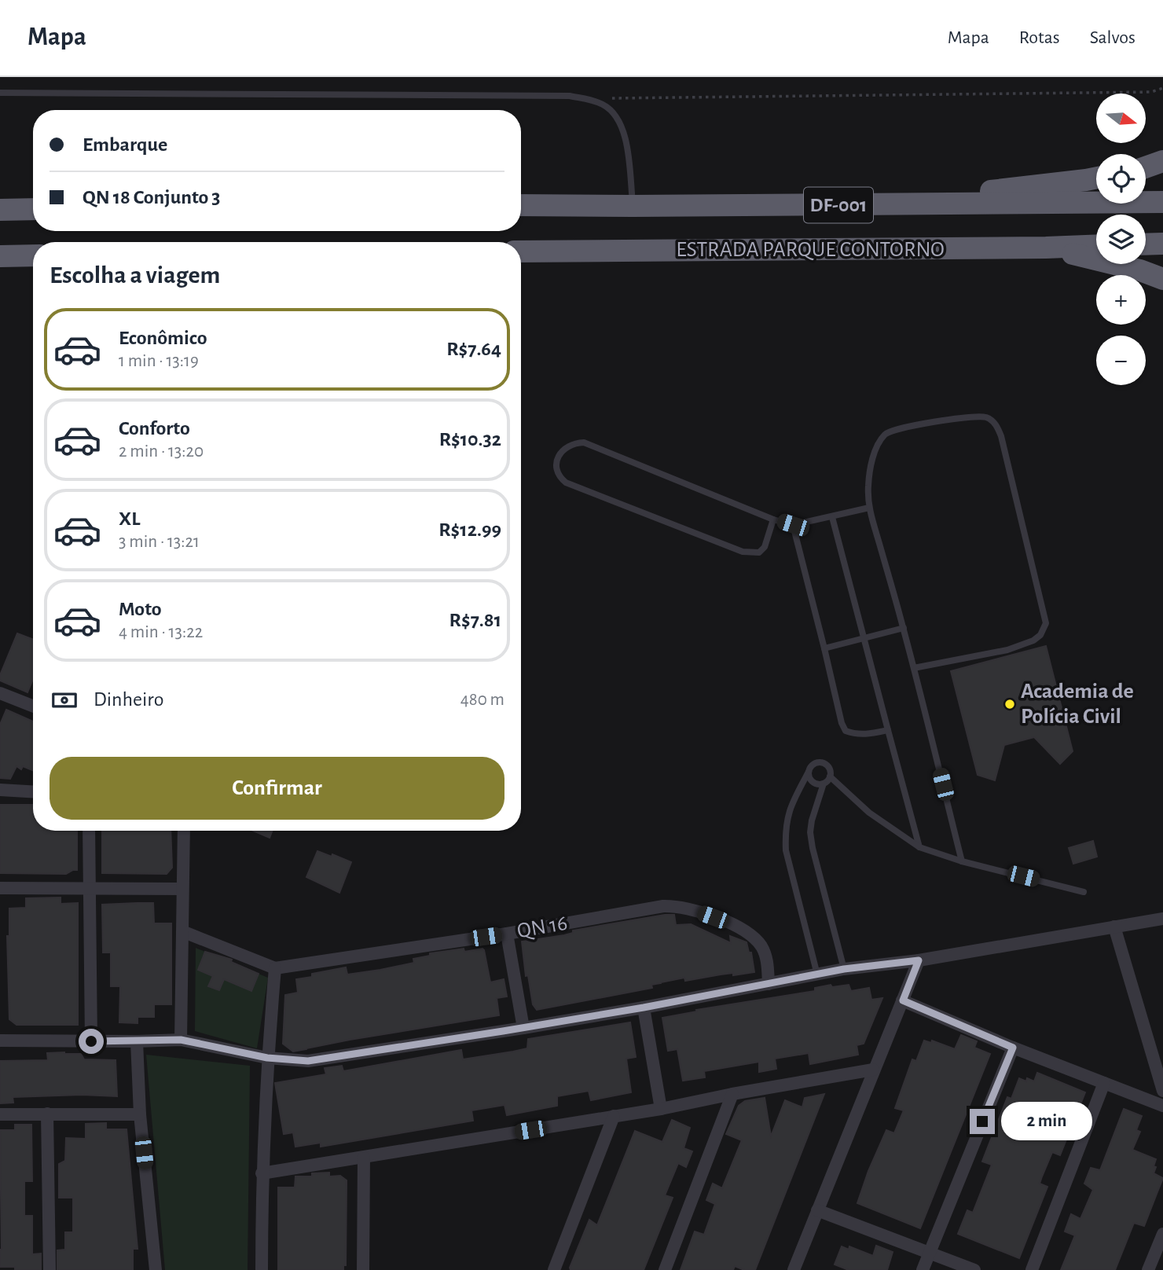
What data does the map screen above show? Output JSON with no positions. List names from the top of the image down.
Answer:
{
  "streets": {
    "highway": ["DF-001", "ESTRADA PARQUE CONTORNO"],
    "street": ["QN 16"]
  },
  "places": ["Academia de Polícia Civil"],
  "north": "right",
  "page": {
    "header": "Mapa",
    "nav": ["Mapa", "Rotas", "Salvos"],
    "map_buttons": ["+", "−"],
    "banner": ["Embarque", "QN 18 Conjunto 3"],
    "heading": "Escolha a viagem",
    "list": [
      {
        "name": "Econômico",
        "note": "1 min · 13:19",
        "value": "R$7.64"
      },
      {
        "name": "Conforto",
        "note": "2 min · 13:20",
        "value": "R$10.32"
      },
      {
        "name": "XL",
        "note": "3 min · 13:21",
        "value": "R$12.99"
      },
      {
        "name": "Moto",
        "note": "4 min · 13:22",
        "value": "R$7.81"
      }
    ],
    "pay": ["Dinheiro", "480 m"],
    "buttons": "Confirmar",
    "bubble": "2 min"
  }
}
